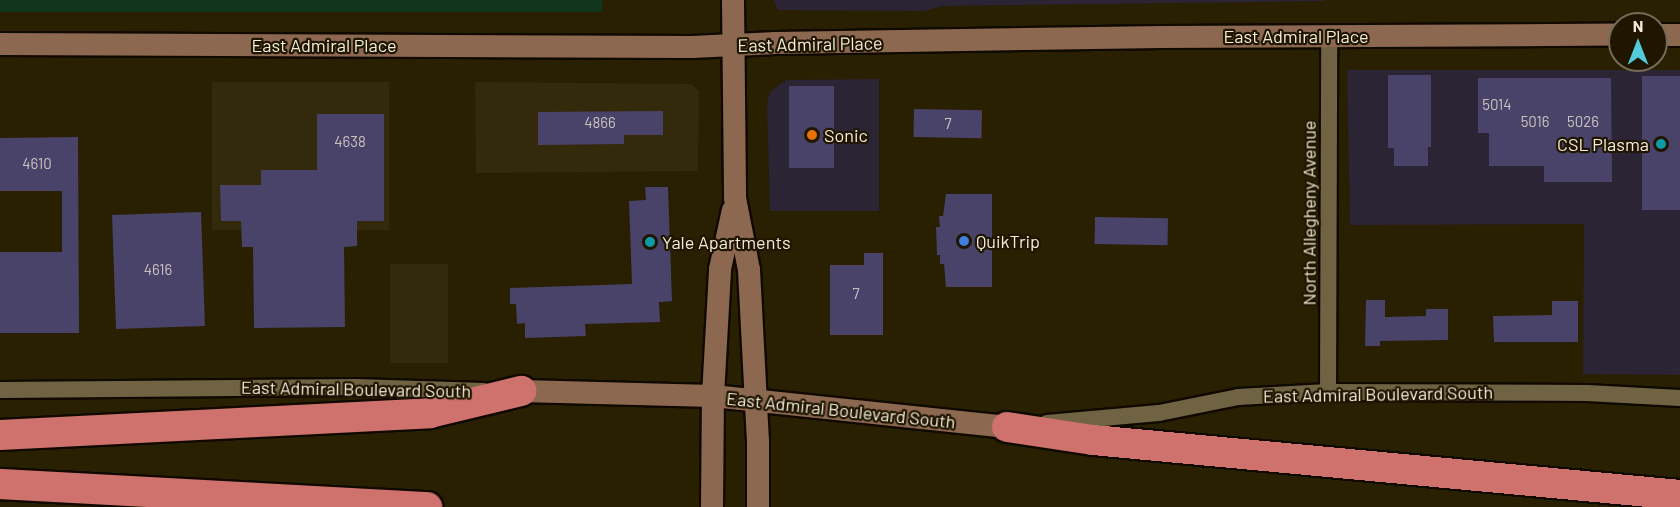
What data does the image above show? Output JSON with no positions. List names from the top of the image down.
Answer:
{
  "streets": {
    "main road": ["East Admiral Place", "East Admiral Boulevard South"],
    "street": ["North Allegheny Avenue"]
  },
  "crossings": [
    ["East Admiral Place", "North Allegheny Avenue"],
    ["North Allegheny Avenue", "East Admiral Boulevard South"]
  ],
  "places": [
    "Sonic",
    "CSL Plasma",
    "QuikTrip",
    "Yale Apartments"
  ],
  "house_numbers": [
    "5014",
    "5016",
    "5026",
    "4866",
    "7",
    "4638",
    "4610",
    "4616",
    "7"
  ],
  "north": "top"
}
